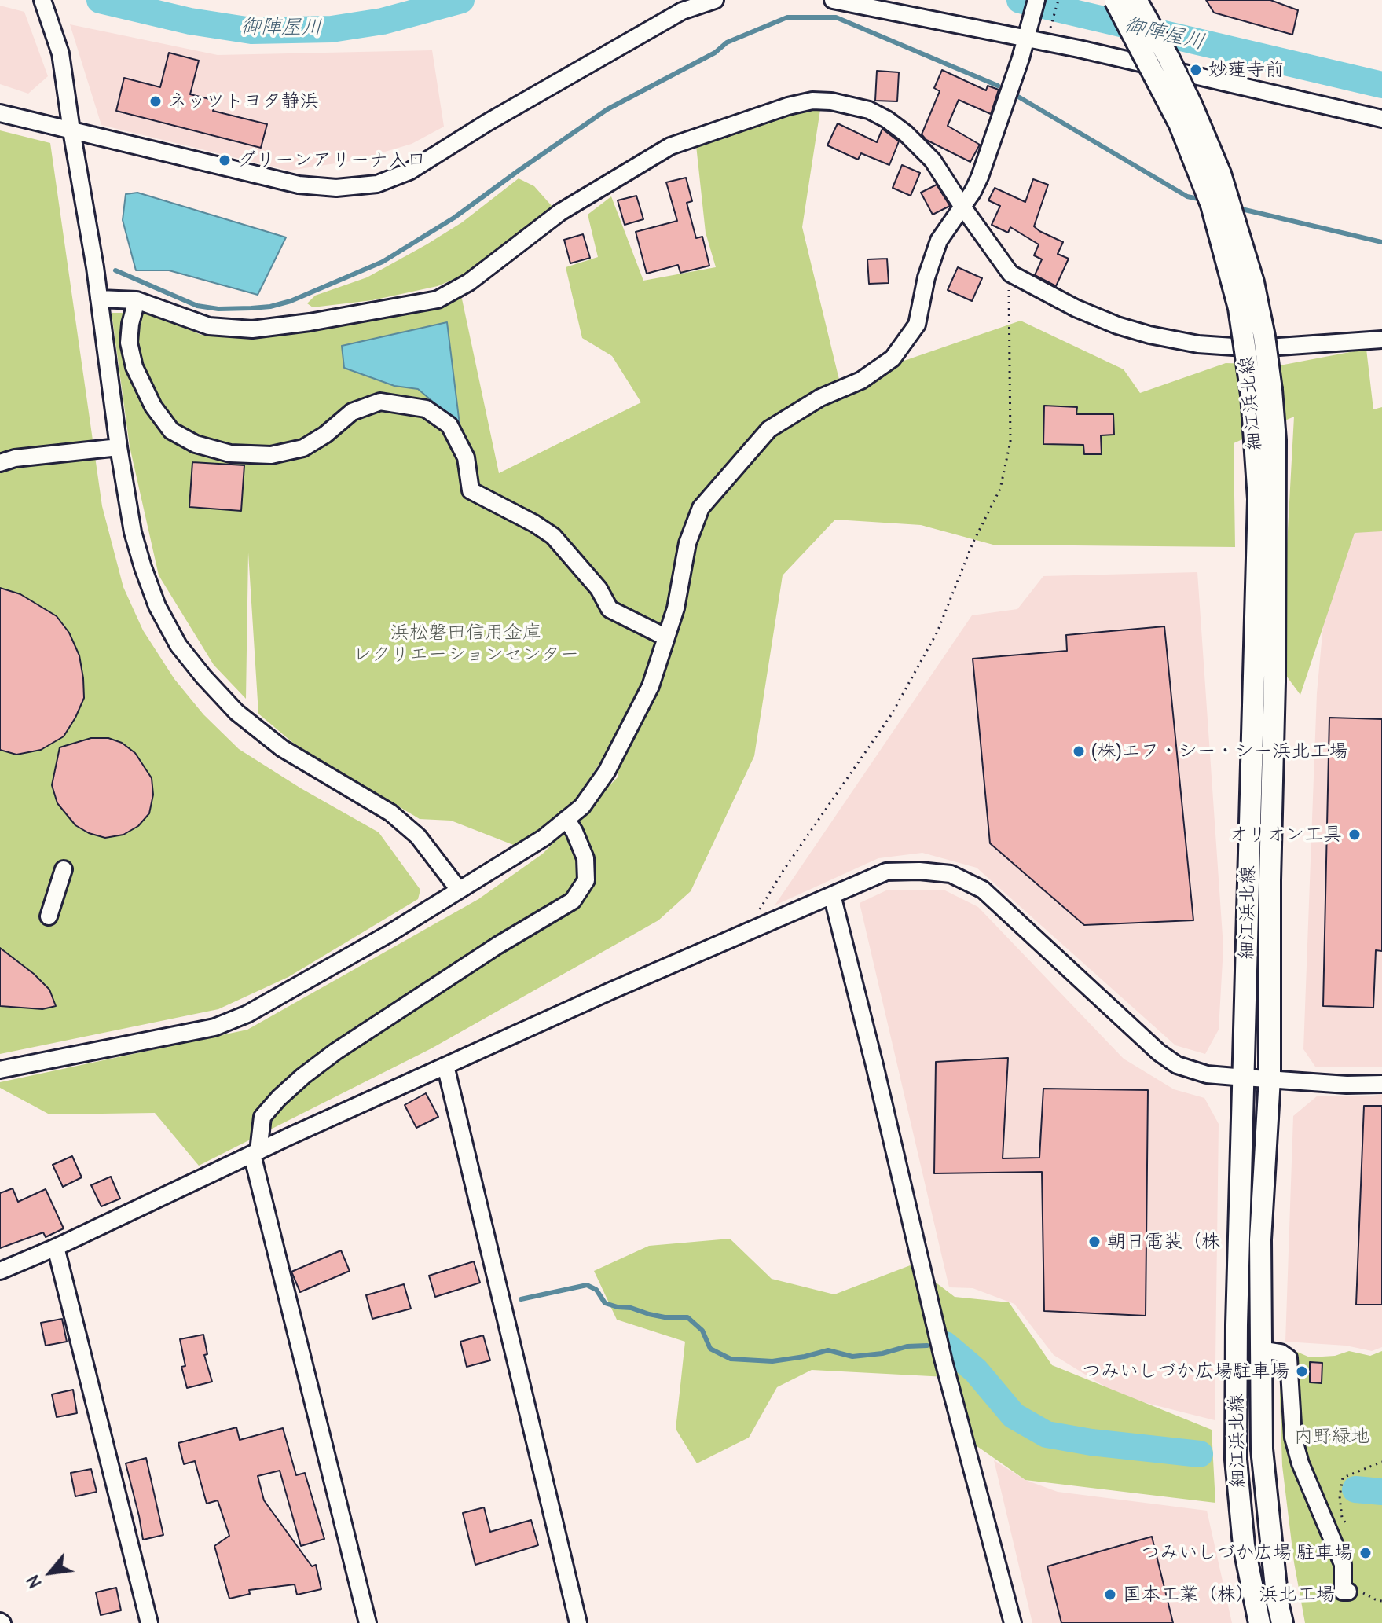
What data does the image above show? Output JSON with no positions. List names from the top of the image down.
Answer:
{
  "streets": {
    "main road": ["細江浜北線"]
  },
  "water": ["御陣屋川"],
  "parks": ["浜松磐田信用金庫 レクリエーションセンター", "内野緑地"],
  "places": [
    "妙蓮寺前",
    "ネッツトヨタ静浜",
    "グリーンアリーナ入口",
    "(株)エフ・シー・シー浜北工場",
    "オリオン工具",
    "朝日電装（株",
    "つみいしづか広場駐車場",
    "つみいしづか広場 駐車場",
    "国本工業（株） 浜北工場"
  ],
  "north": "bottom left"
}
